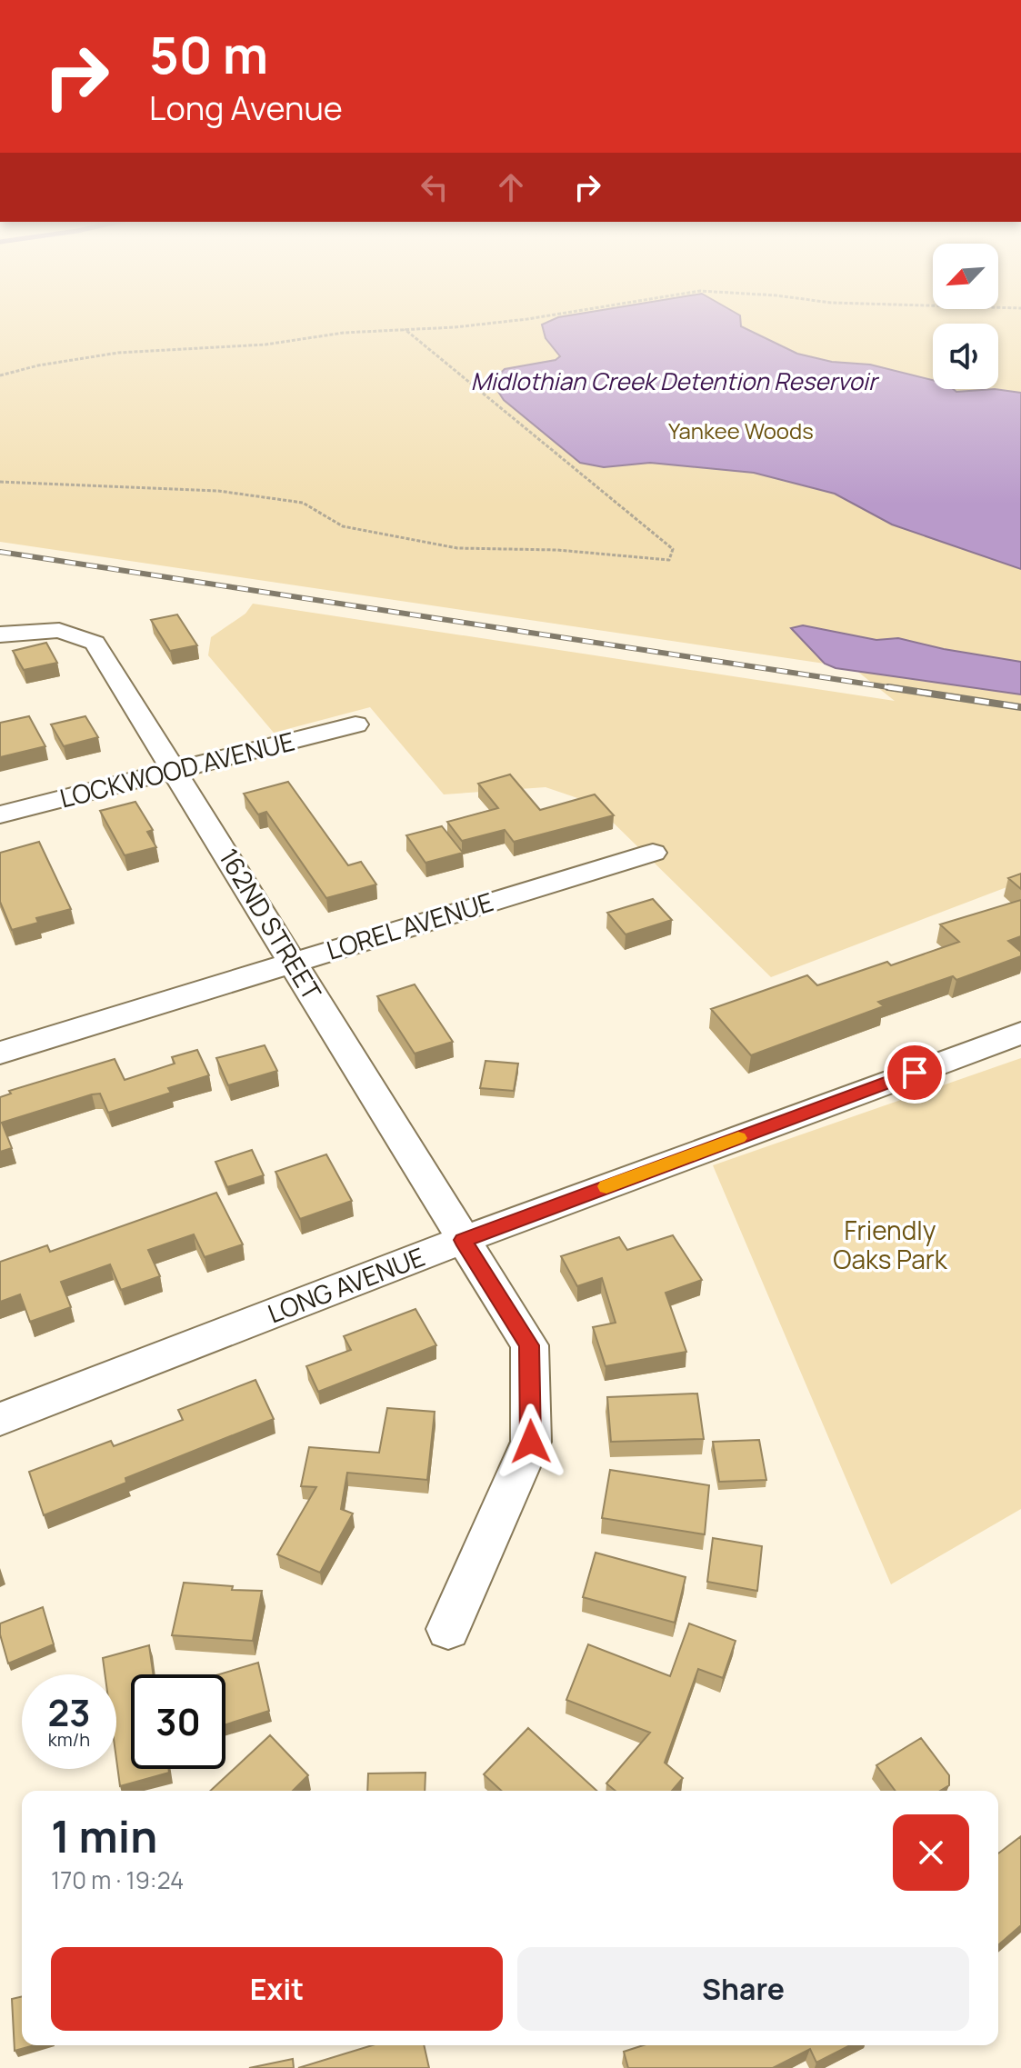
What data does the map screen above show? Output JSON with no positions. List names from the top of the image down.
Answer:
{
  "streets": {
    "street": [
      "LOCKWOOD AVENUE",
      "162ND STREET",
      "LOREL AVENUE",
      "LONG AVENUE"
    ]
  },
  "crossings": [
    ["LOCKWOOD AVENUE", "162ND STREET"],
    ["162ND STREET", "LOREL AVENUE"],
    ["162ND STREET", "LONG AVENUE"]
  ],
  "water": ["Midlothian Creek Detention Reservoir"],
  "parks": ["Yankee Woods", "Friendly Oaks Park"],
  "north": "bottom left",
  "page": {
    "turn": ["50 m", "Long Avenue"],
    "speed": "23 km/h",
    "limit": "30",
    "heading": ["1 min", "170 m · 19:24"],
    "buttons": ["Exit", "Share"]
  }
}
